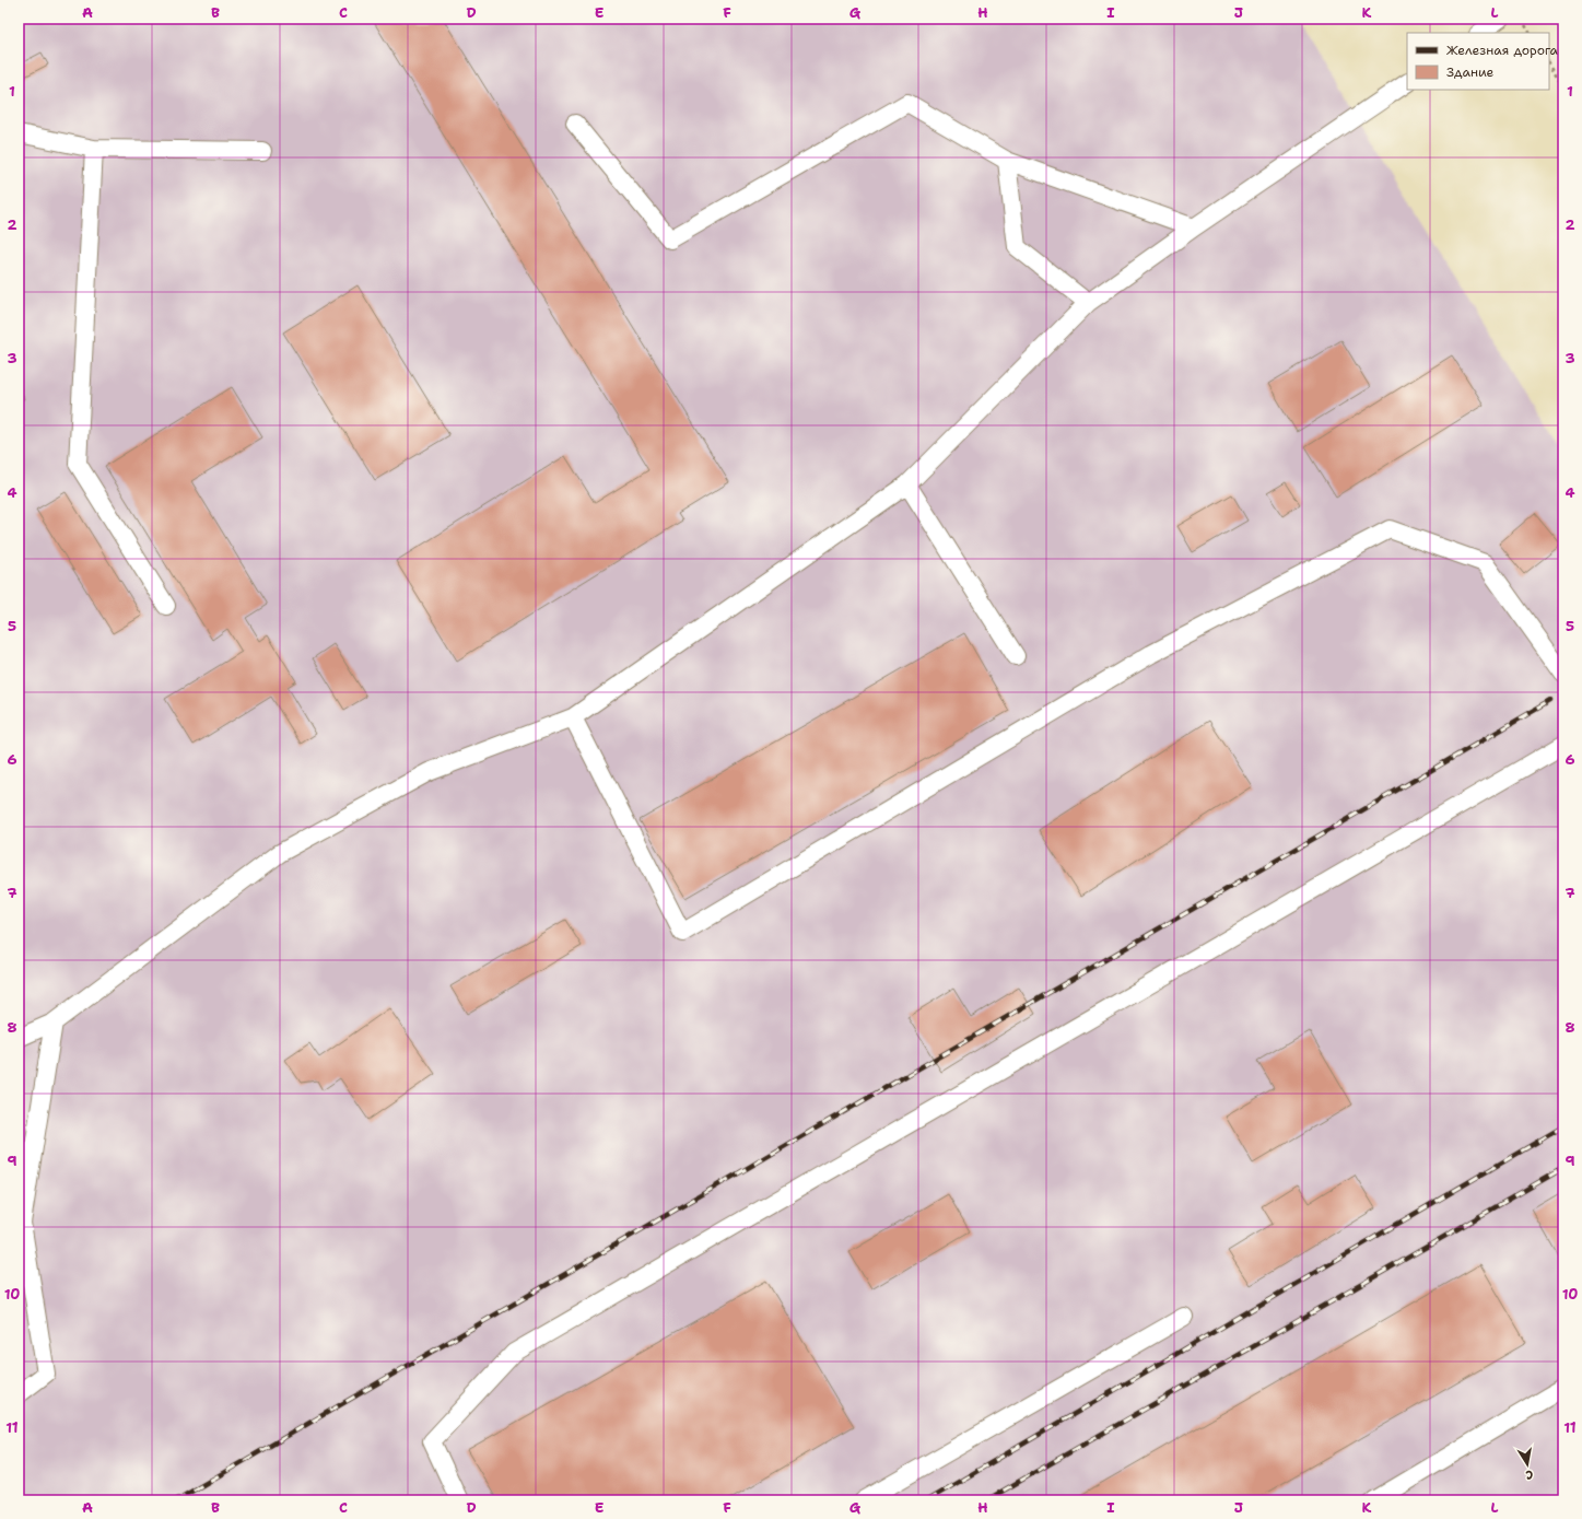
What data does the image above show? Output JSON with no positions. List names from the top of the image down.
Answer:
{
  "legend": ["Железная дорога", "Здание"],
  "north": "bottom",
  "grid": {
    "columns": [
      "A",
      "B",
      "C",
      "D",
      "E",
      "F",
      "G",
      "H",
      "I",
      "J",
      "K",
      "L"
    ],
    "rows": [
      "1",
      "2",
      "3",
      "4",
      "5",
      "6",
      "7",
      "8",
      "9",
      "10",
      "11"
    ]
  }
}
